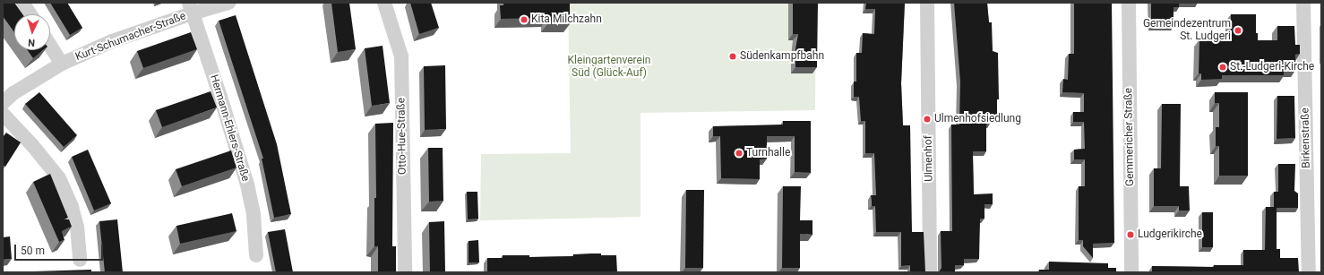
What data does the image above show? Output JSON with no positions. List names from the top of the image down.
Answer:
{
  "streets": {
    "street": [
      "Kurt-Schumacher-Straße",
      "Hermann-Ehlers-Straße",
      "Otto-Hue-Straße",
      "Gemmericher Straße",
      "Birkenstraße",
      "Ulmenhof"
    ]
  },
  "crossings": [
    ["Kurt-Schumacher-Straße", "Hermann-Ehlers-Straße"]
  ],
  "parks": ["Kleingartenverein Süd (Glück-Auf)"],
  "places": [
    "Kita Milchzahn",
    "Gemeindezentrum St. Ludgeri",
    "Südenkampfbahn",
    "St.-Ludgeri-Kirche",
    "Ulmenhofsiedlung",
    "Turnhalle",
    "Ludgerikirche"
  ],
  "scale_bar": "50 m",
  "north": "bottom"
}
